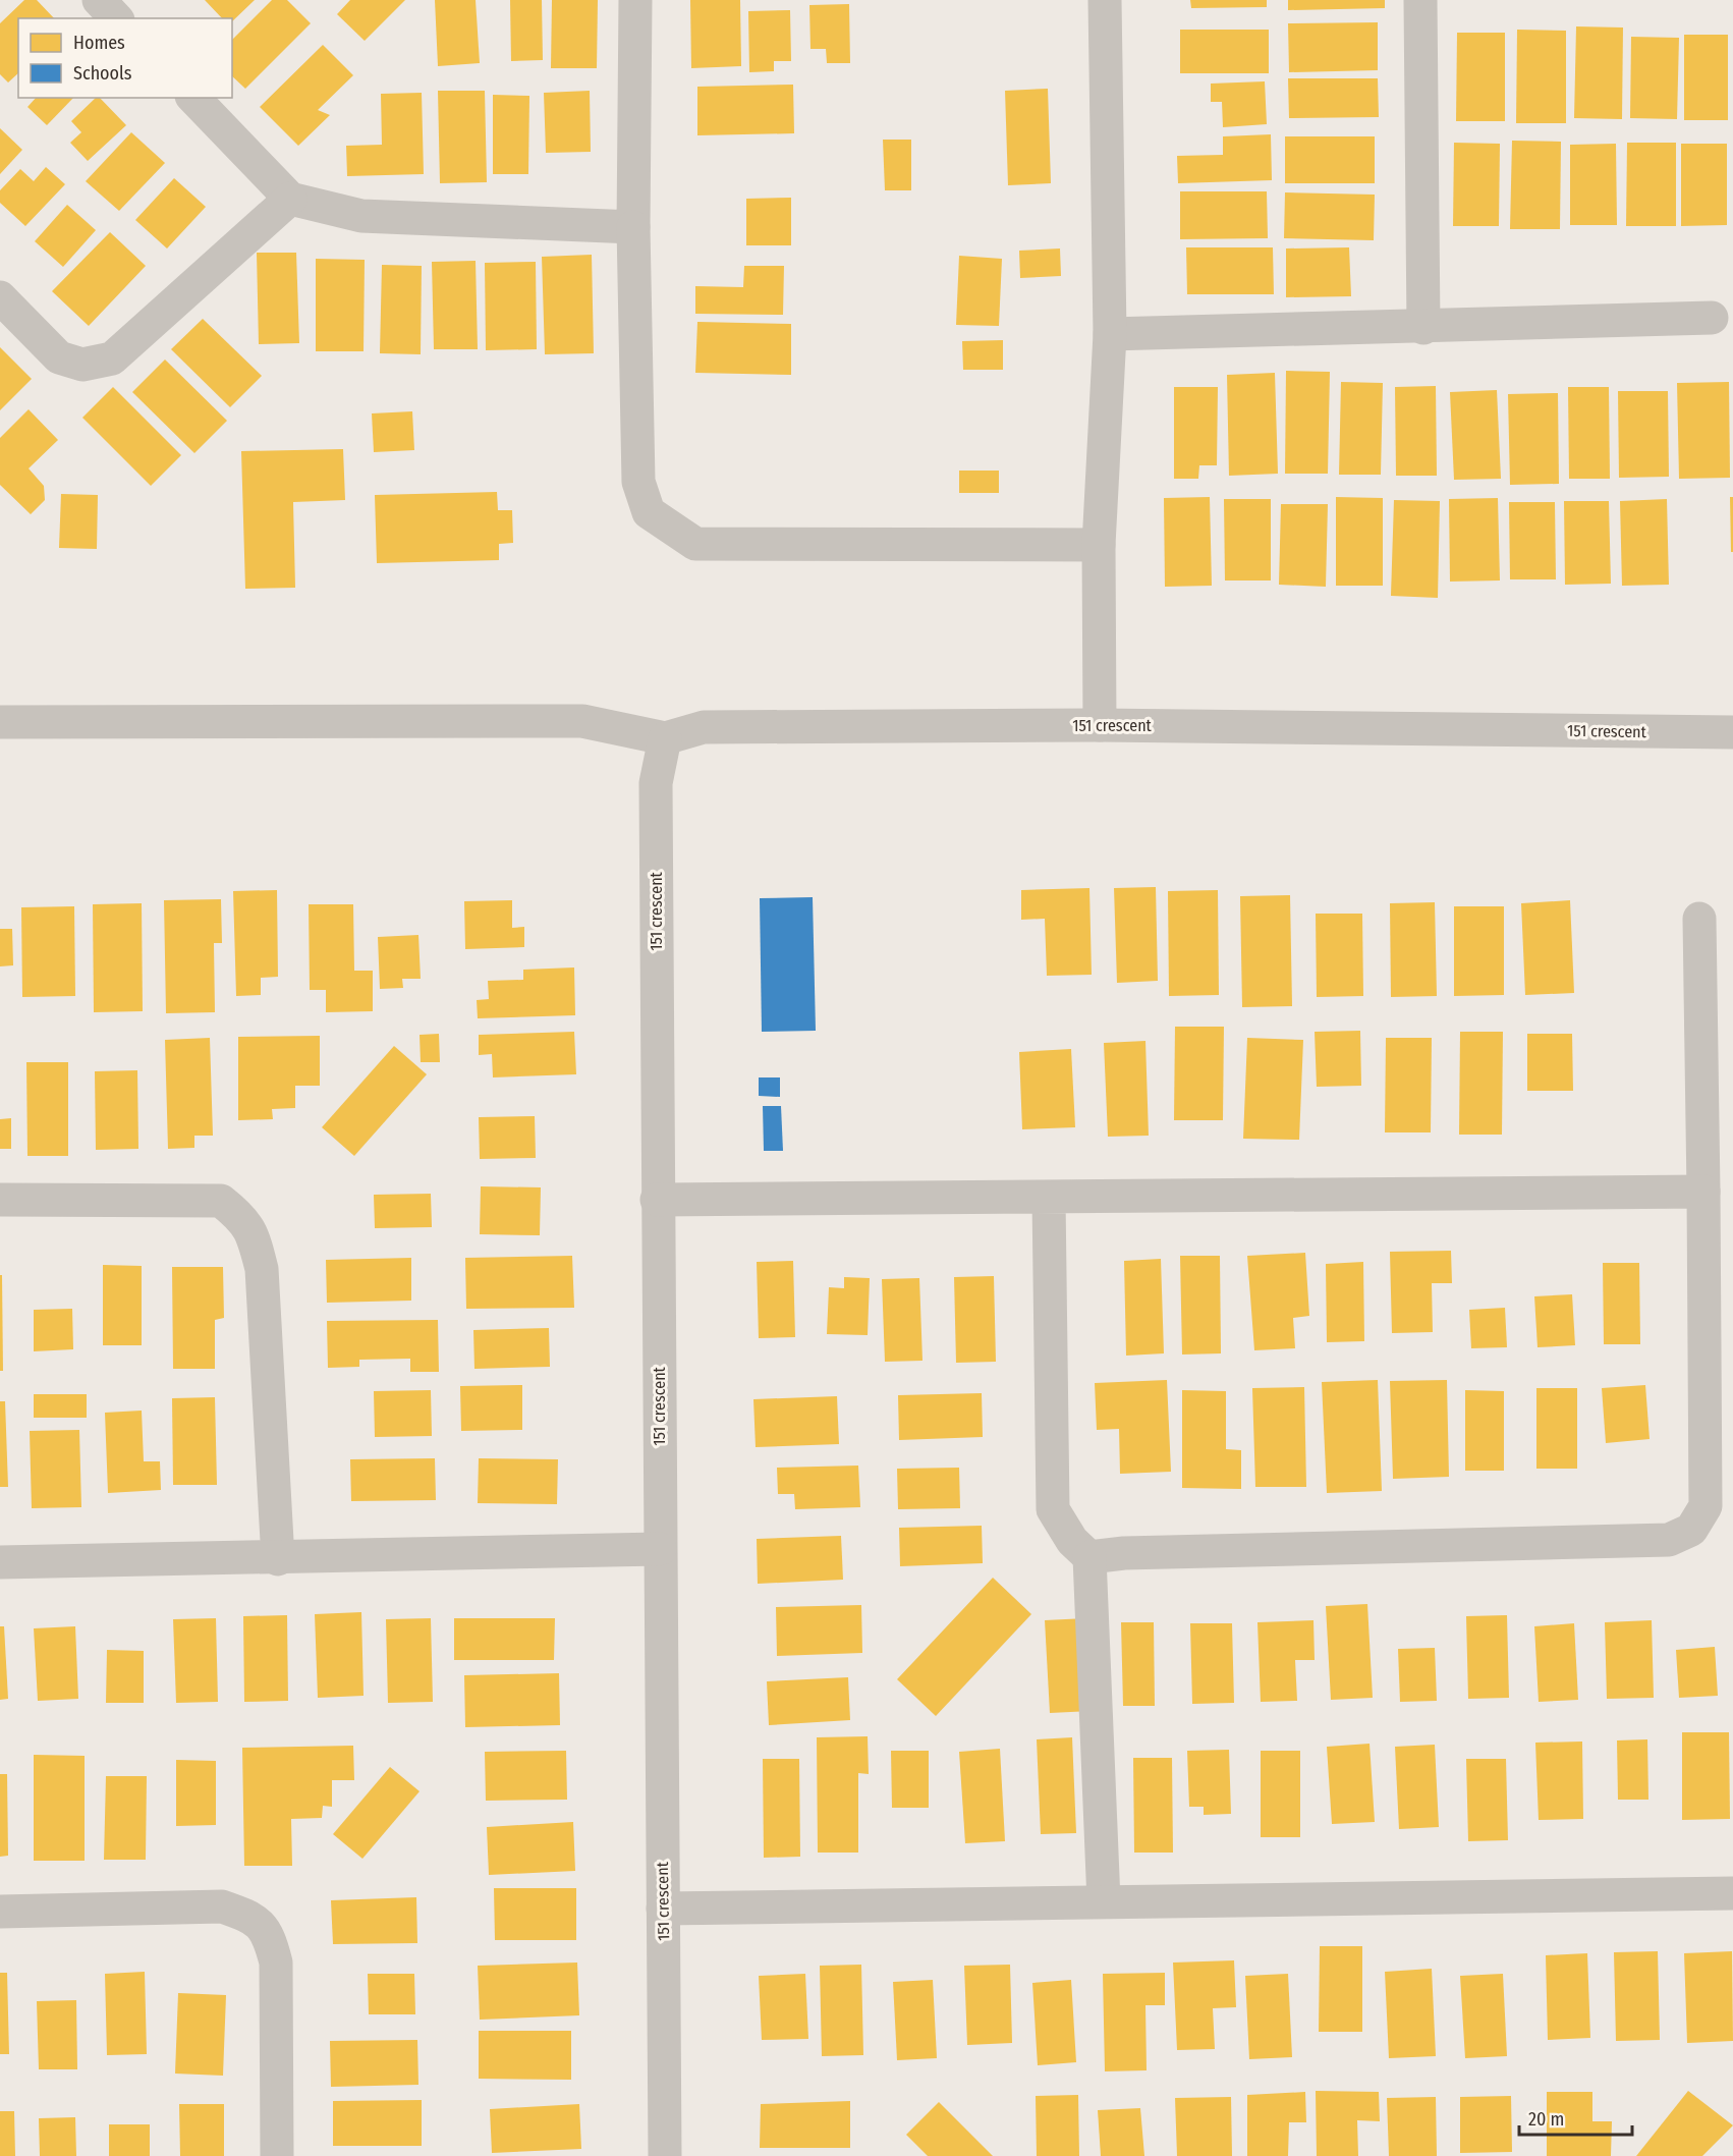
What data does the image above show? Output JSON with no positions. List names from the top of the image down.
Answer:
{
  "streets": {
    "street": ["151 crescent"]
  },
  "legend": ["Homes", "Schools"],
  "scale_bar": "20 m"
}
